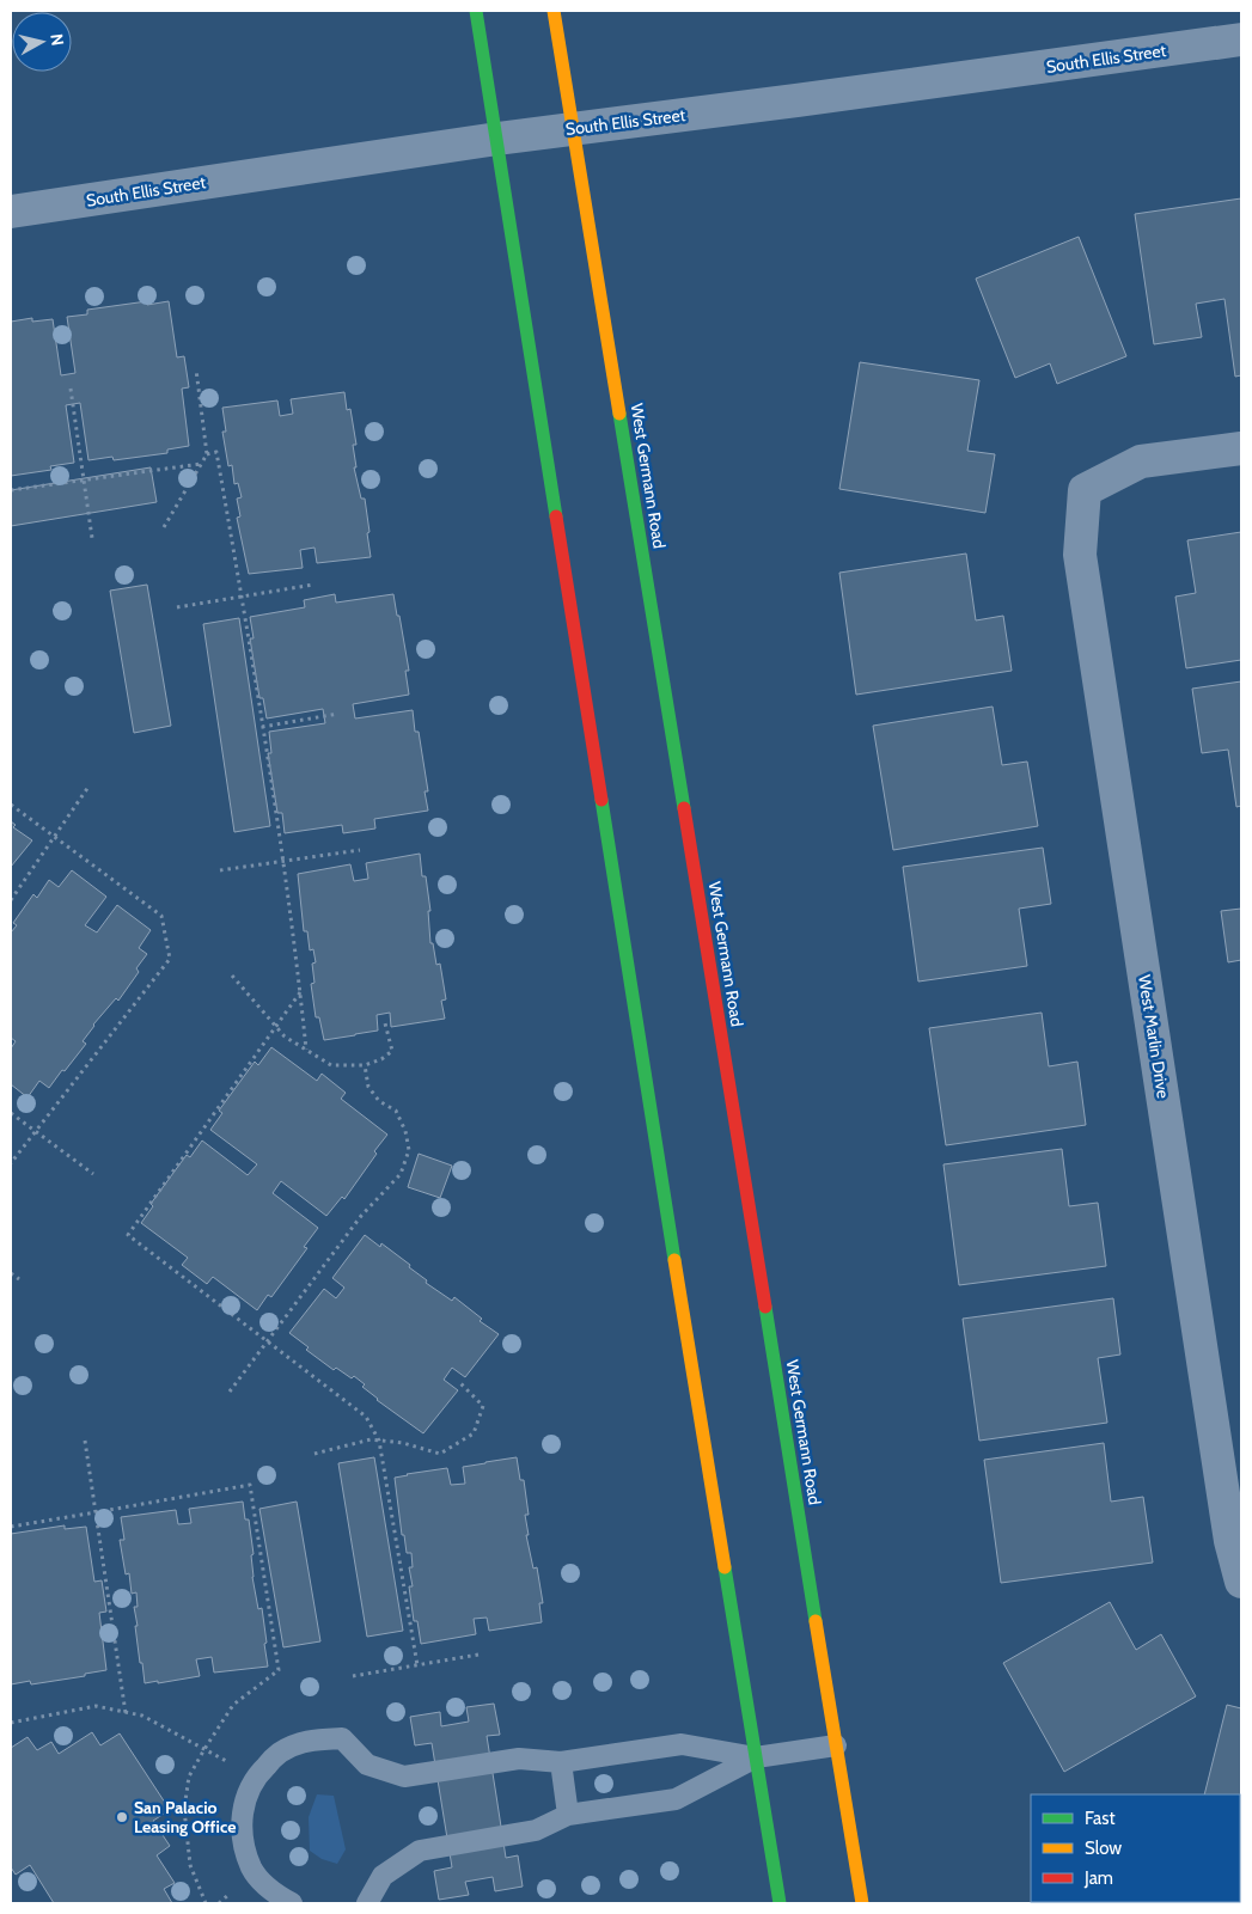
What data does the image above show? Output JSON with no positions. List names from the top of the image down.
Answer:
{
  "streets": {
    "main road": ["West Germann Road"],
    "street": ["South Ellis Street", "West Marlin Drive"]
  },
  "crossings": [
    ["South Ellis Street", "West Germann Road"]
  ],
  "places": ["San Palacio Leasing Office"],
  "legend": ["Fast", "Slow", "Jam"],
  "north": "right"
}
